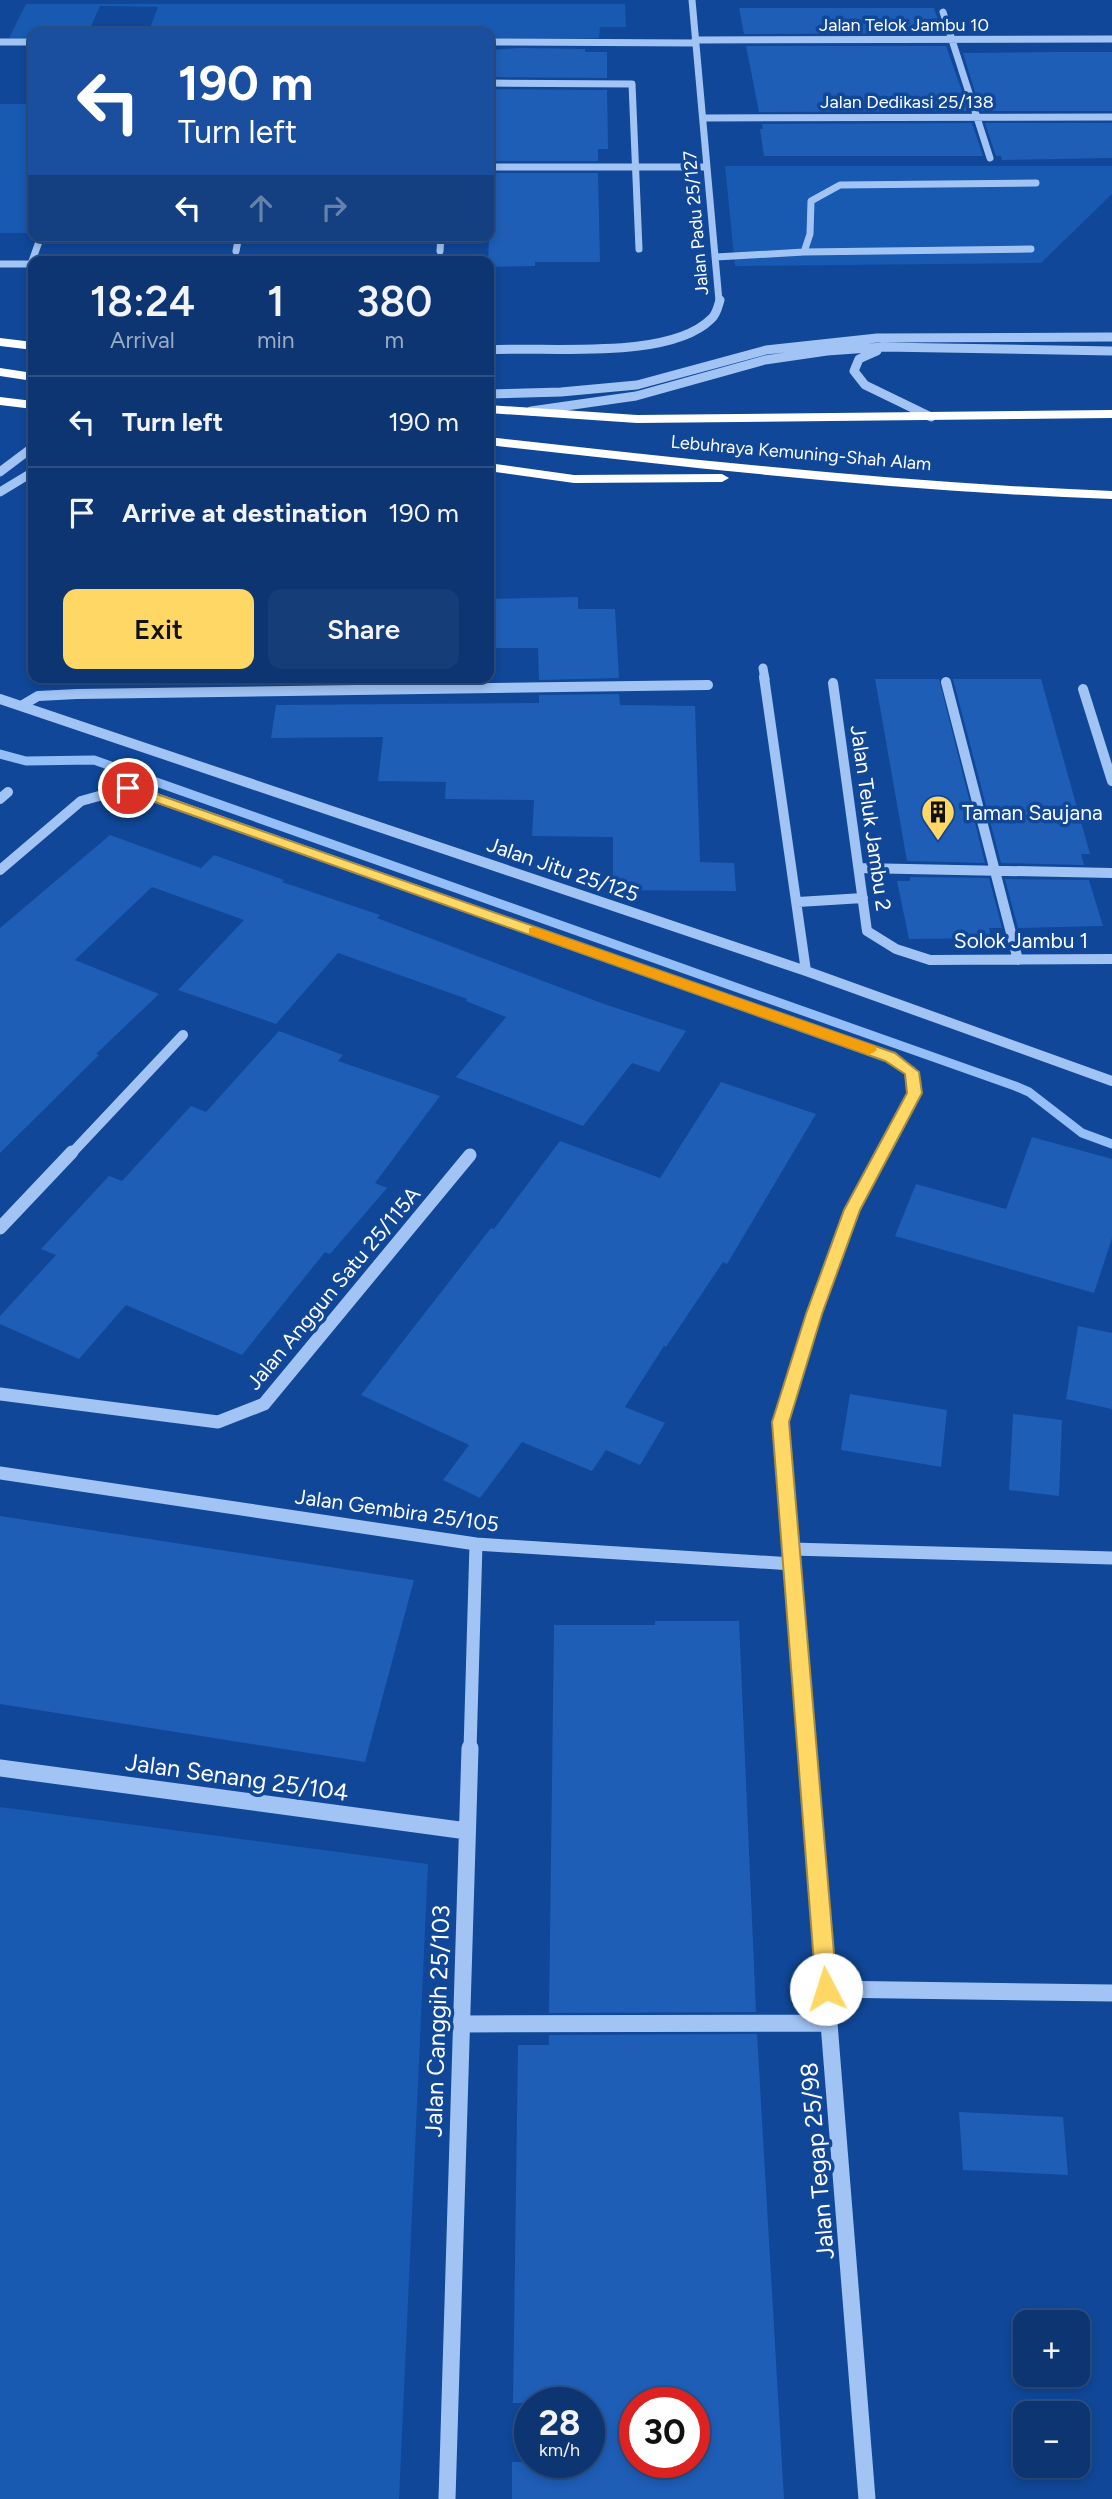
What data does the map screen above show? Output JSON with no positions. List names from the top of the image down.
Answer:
{
  "streets": {
    "highway": ["Lebuhraya Kemuning-Shah Alam"],
    "street": [
      "Jalan Telok Jambu 10",
      "Jalan Dedikasi 25/138",
      "Jalan Padu 25/127",
      "Jalan Teluk Jambu 2",
      "Jalan Jitu 25/125",
      "Solok Jambu 1",
      "Jalan Anggun Satu 25/115A",
      "Jalan Gembira 25/105",
      "Jalan Senang 25/104",
      "Jalan Canggih 25/103",
      "Jalan Tegap 25/98"
    ]
  },
  "crossings": [
    ["Jalan Telok Jambu 10", "Jalan Padu 25/127"],
    ["Jalan Dedikasi 25/138", "Jalan Padu 25/127"],
    ["Jalan Teluk Jambu 2", "Solok Jambu 1"],
    ["Jalan Gembira 25/105", "Jalan Canggih 25/103"],
    ["Jalan Gembira 25/105", "Jalan Tegap 25/98"],
    ["Jalan Senang 25/104", "Jalan Canggih 25/103"]
  ],
  "places": {
    "building": ["Taman Saujana"]
  },
  "page": {
    "turn": ["190 m", "Turn left"],
    "eta": [
      "18:24",
      "Arrival",
      "1",
      "min",
      "380",
      "m"
    ],
    "list": [
      {
        "name": "Turn left",
        "value": "190 m"
      },
      {
        "name": "Arrive at destination",
        "value": "190 m"
      }
    ],
    "buttons": ["Exit", "Share"],
    "map_buttons": ["+", "−"],
    "speed": "28 km/h",
    "limit": "30"
  }
}
